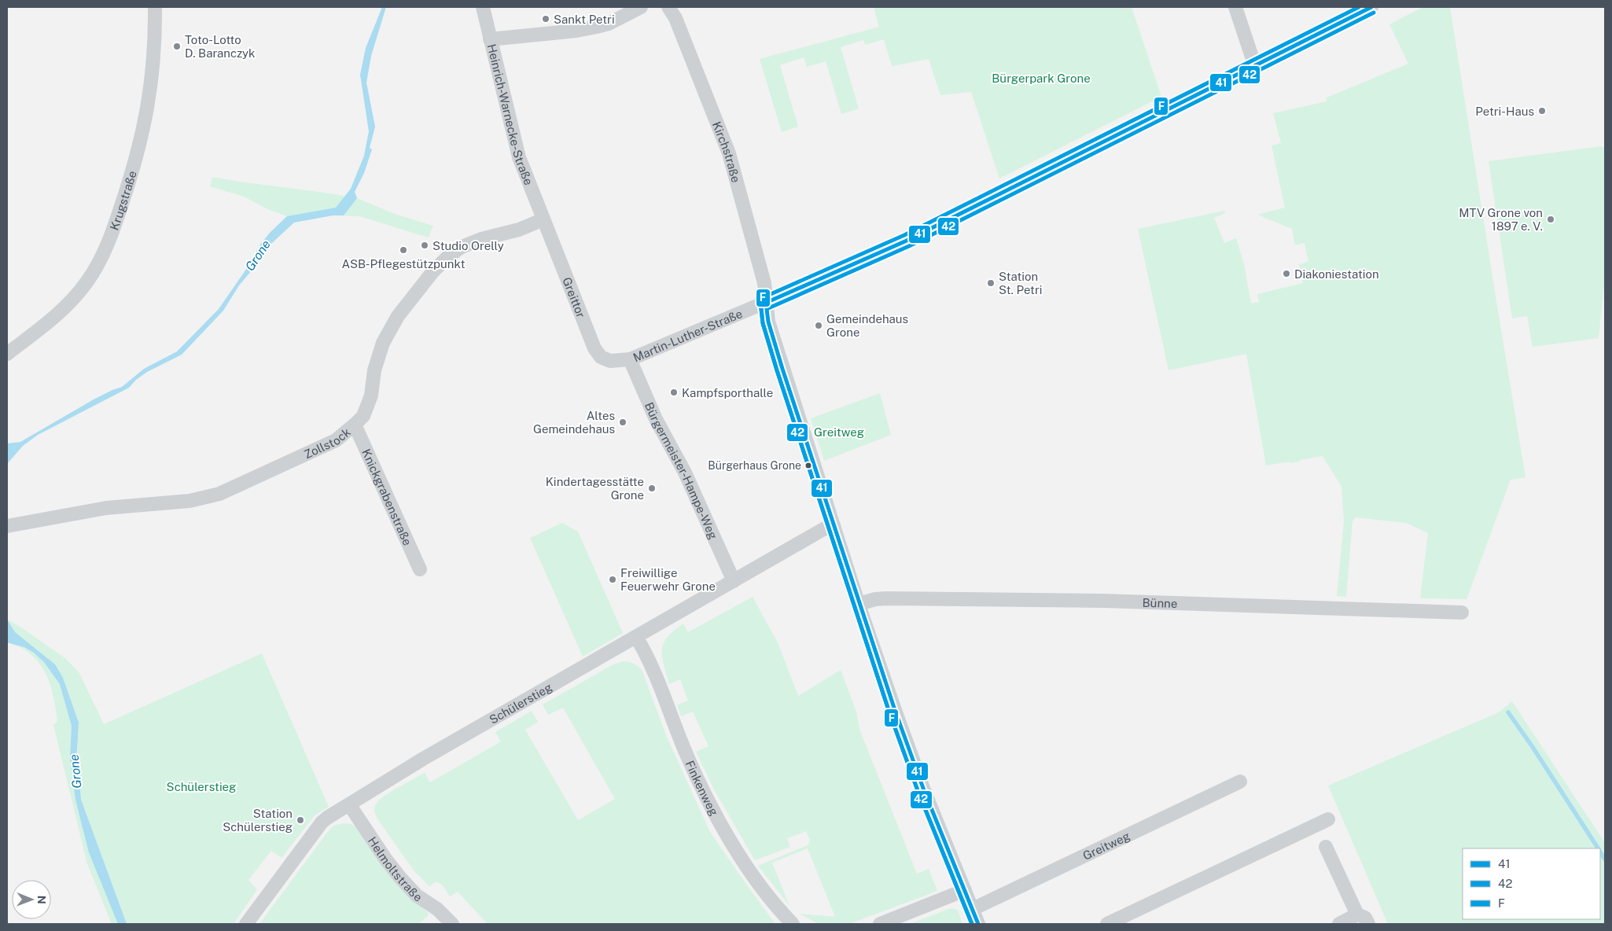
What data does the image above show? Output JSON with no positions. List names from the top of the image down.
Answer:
{
  "streets": {
    "street": [
      "Heinrich-Warnecke-Straße",
      "Kirchstraße",
      "Krugstraße",
      "Greittor",
      "Martin-Luther-Straße",
      "Zollstock",
      "Bürgermeister-Hampe-Weg",
      "Knickgrabenstraße",
      "Bünne",
      "Schülerstieg",
      "Finkenweg",
      "Greitweg",
      "Helmoltstraße"
    ]
  },
  "crossings": [
    ["Heinrich-Warnecke-Straße", "Greittor"],
    ["Heinrich-Warnecke-Straße", "Zollstock"],
    ["Kirchstraße", "Martin-Luther-Straße"],
    ["Greittor", "Martin-Luther-Straße"],
    ["Greittor", "Zollstock"],
    ["Greittor", "Bürgermeister-Hampe-Weg"],
    ["Martin-Luther-Straße", "Bürgermeister-Hampe-Weg"],
    ["Zollstock", "Knickgrabenstraße"],
    ["Bürgermeister-Hampe-Weg", "Schülerstieg"],
    ["Schülerstieg", "Finkenweg"],
    ["Schülerstieg", "Helmoltstraße"]
  ],
  "water": ["Grone"],
  "parks": ["Bürgerpark Grone", "Greitweg", "Schülerstieg"],
  "places": [
    "Sankt Petri",
    "Toto-Lotto D. Baranczyk",
    "Petri-Haus",
    "MTV Grone von 1897 e. V.",
    "Studio Orelly",
    "ASB-Pflegestützpunkt",
    "Diakoniestation",
    "Station St. Petri",
    "Gemeindehaus Grone",
    "Kampfsporthalle",
    "Altes Gemeindehaus",
    "Bürgerhaus Grone",
    "Kindertagesstätte Grone",
    "Freiwillige Feuerwehr Grone",
    "Station Schülerstieg"
  ],
  "lines": ["transit line 41", "transit line F", "transit line 42"],
  "legend": ["41", "42", "F"],
  "north": "right"
}
